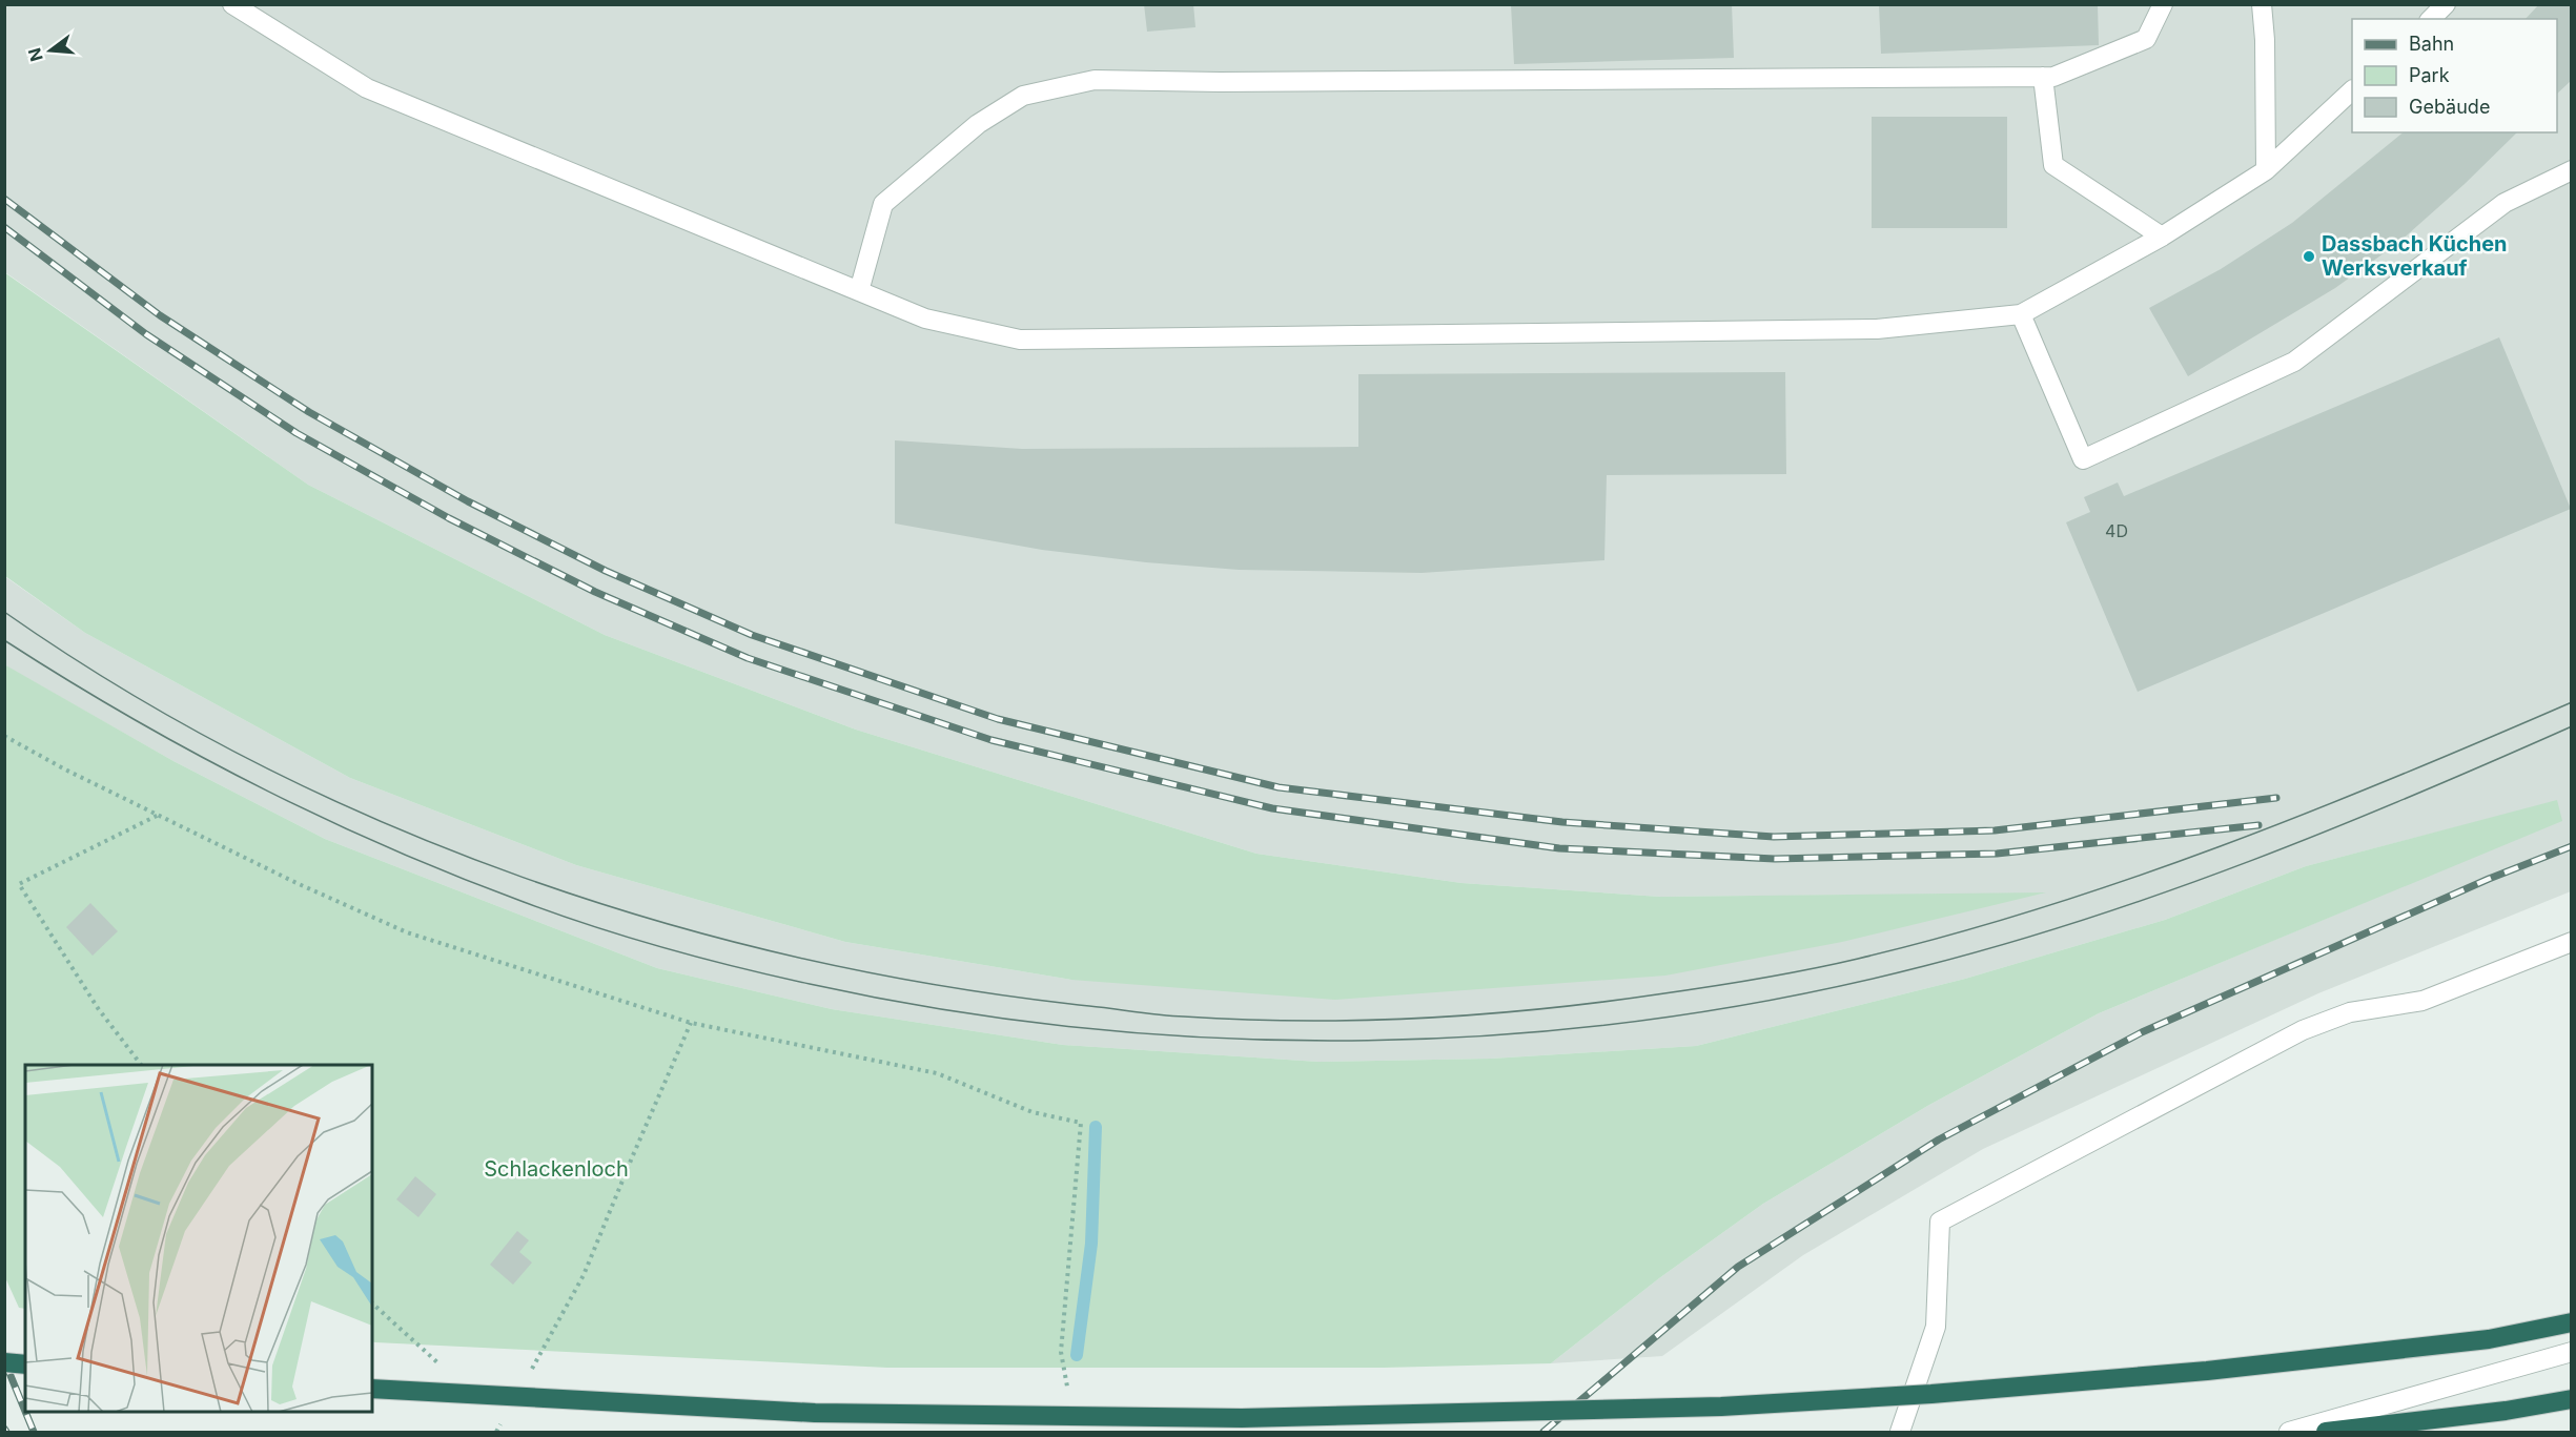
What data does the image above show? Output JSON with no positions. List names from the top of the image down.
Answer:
{
  "parks": ["Schlackenloch"],
  "places": ["Dassbach Küchen Werksverkauf"],
  "house_numbers": ["4D"],
  "legend": ["Bahn", "Park", "Gebäude"],
  "north": "left"
}
